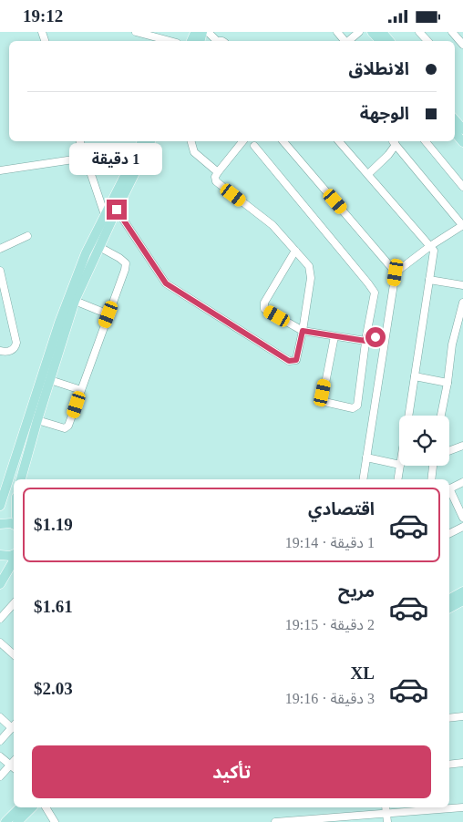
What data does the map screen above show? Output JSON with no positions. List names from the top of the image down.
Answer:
{
  "page": {
    "status": "19:12",
    "banner": ["الانطلاق", "الوجهة"],
    "bubble": "1 دقيقة",
    "list": [
      {
        "name": "اقتصادي",
        "note": "1 دقيقة · 19:14",
        "value": "$1.19"
      },
      {
        "name": "مريح",
        "note": "2 دقيقة · 19:15",
        "value": "$1.61"
      },
      {
        "name": "XL",
        "note": "3 دقيقة · 19:16",
        "value": "$2.03"
      }
    ],
    "buttons": "تأكيد"
  }
}
